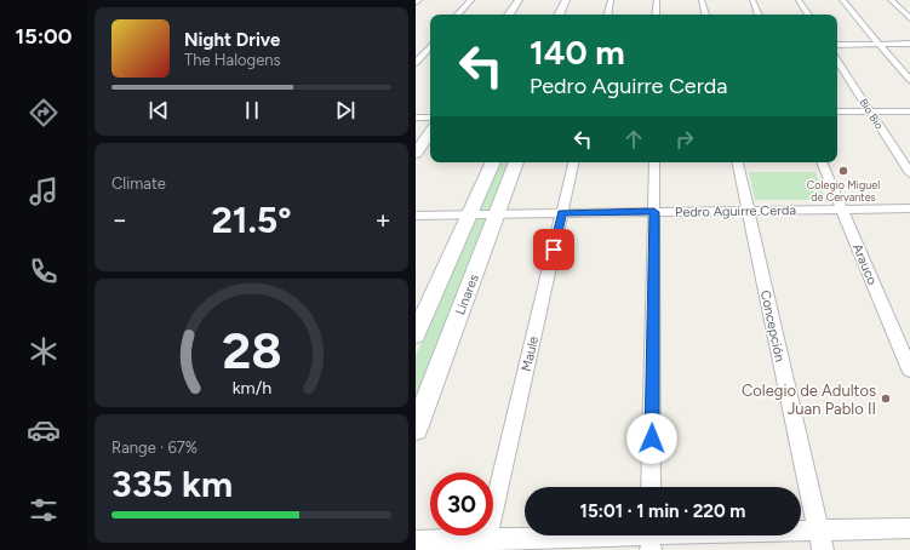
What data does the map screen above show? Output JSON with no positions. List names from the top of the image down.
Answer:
{
  "streets": {
    "main road": ["Linares"],
    "street": [
      "Bio Bio",
      "Pedro Aguirre Cerda",
      "Arauco",
      "Concepción",
      "Maule"
    ]
  },
  "crossings": [
    ["Pedro Aguirre Cerda", "Arauco"],
    ["Pedro Aguirre Cerda", "Linares"],
    ["Pedro Aguirre Cerda", "Concepción"],
    ["Pedro Aguirre Cerda", "Maule"]
  ],
  "places": ["Colegio Miguel de Cervantes", "Colegio de Adultos Juan Pablo II"],
  "page": {
    "tabs": "15:00",
    "turn": ["140 m", "Pedro Aguirre Cerda"],
    "song": ["Night Drive", "The Halogens"],
    "tile": [
      "Climate",
      ["Range · 67%", "335 km"]
    ],
    "heat": ["−", "21.5°", "+"],
    "limit": "30",
    "trip": "15:01 · 1 min · 220 m",
    "gauge": ["28", "km/h"]
  }
}
